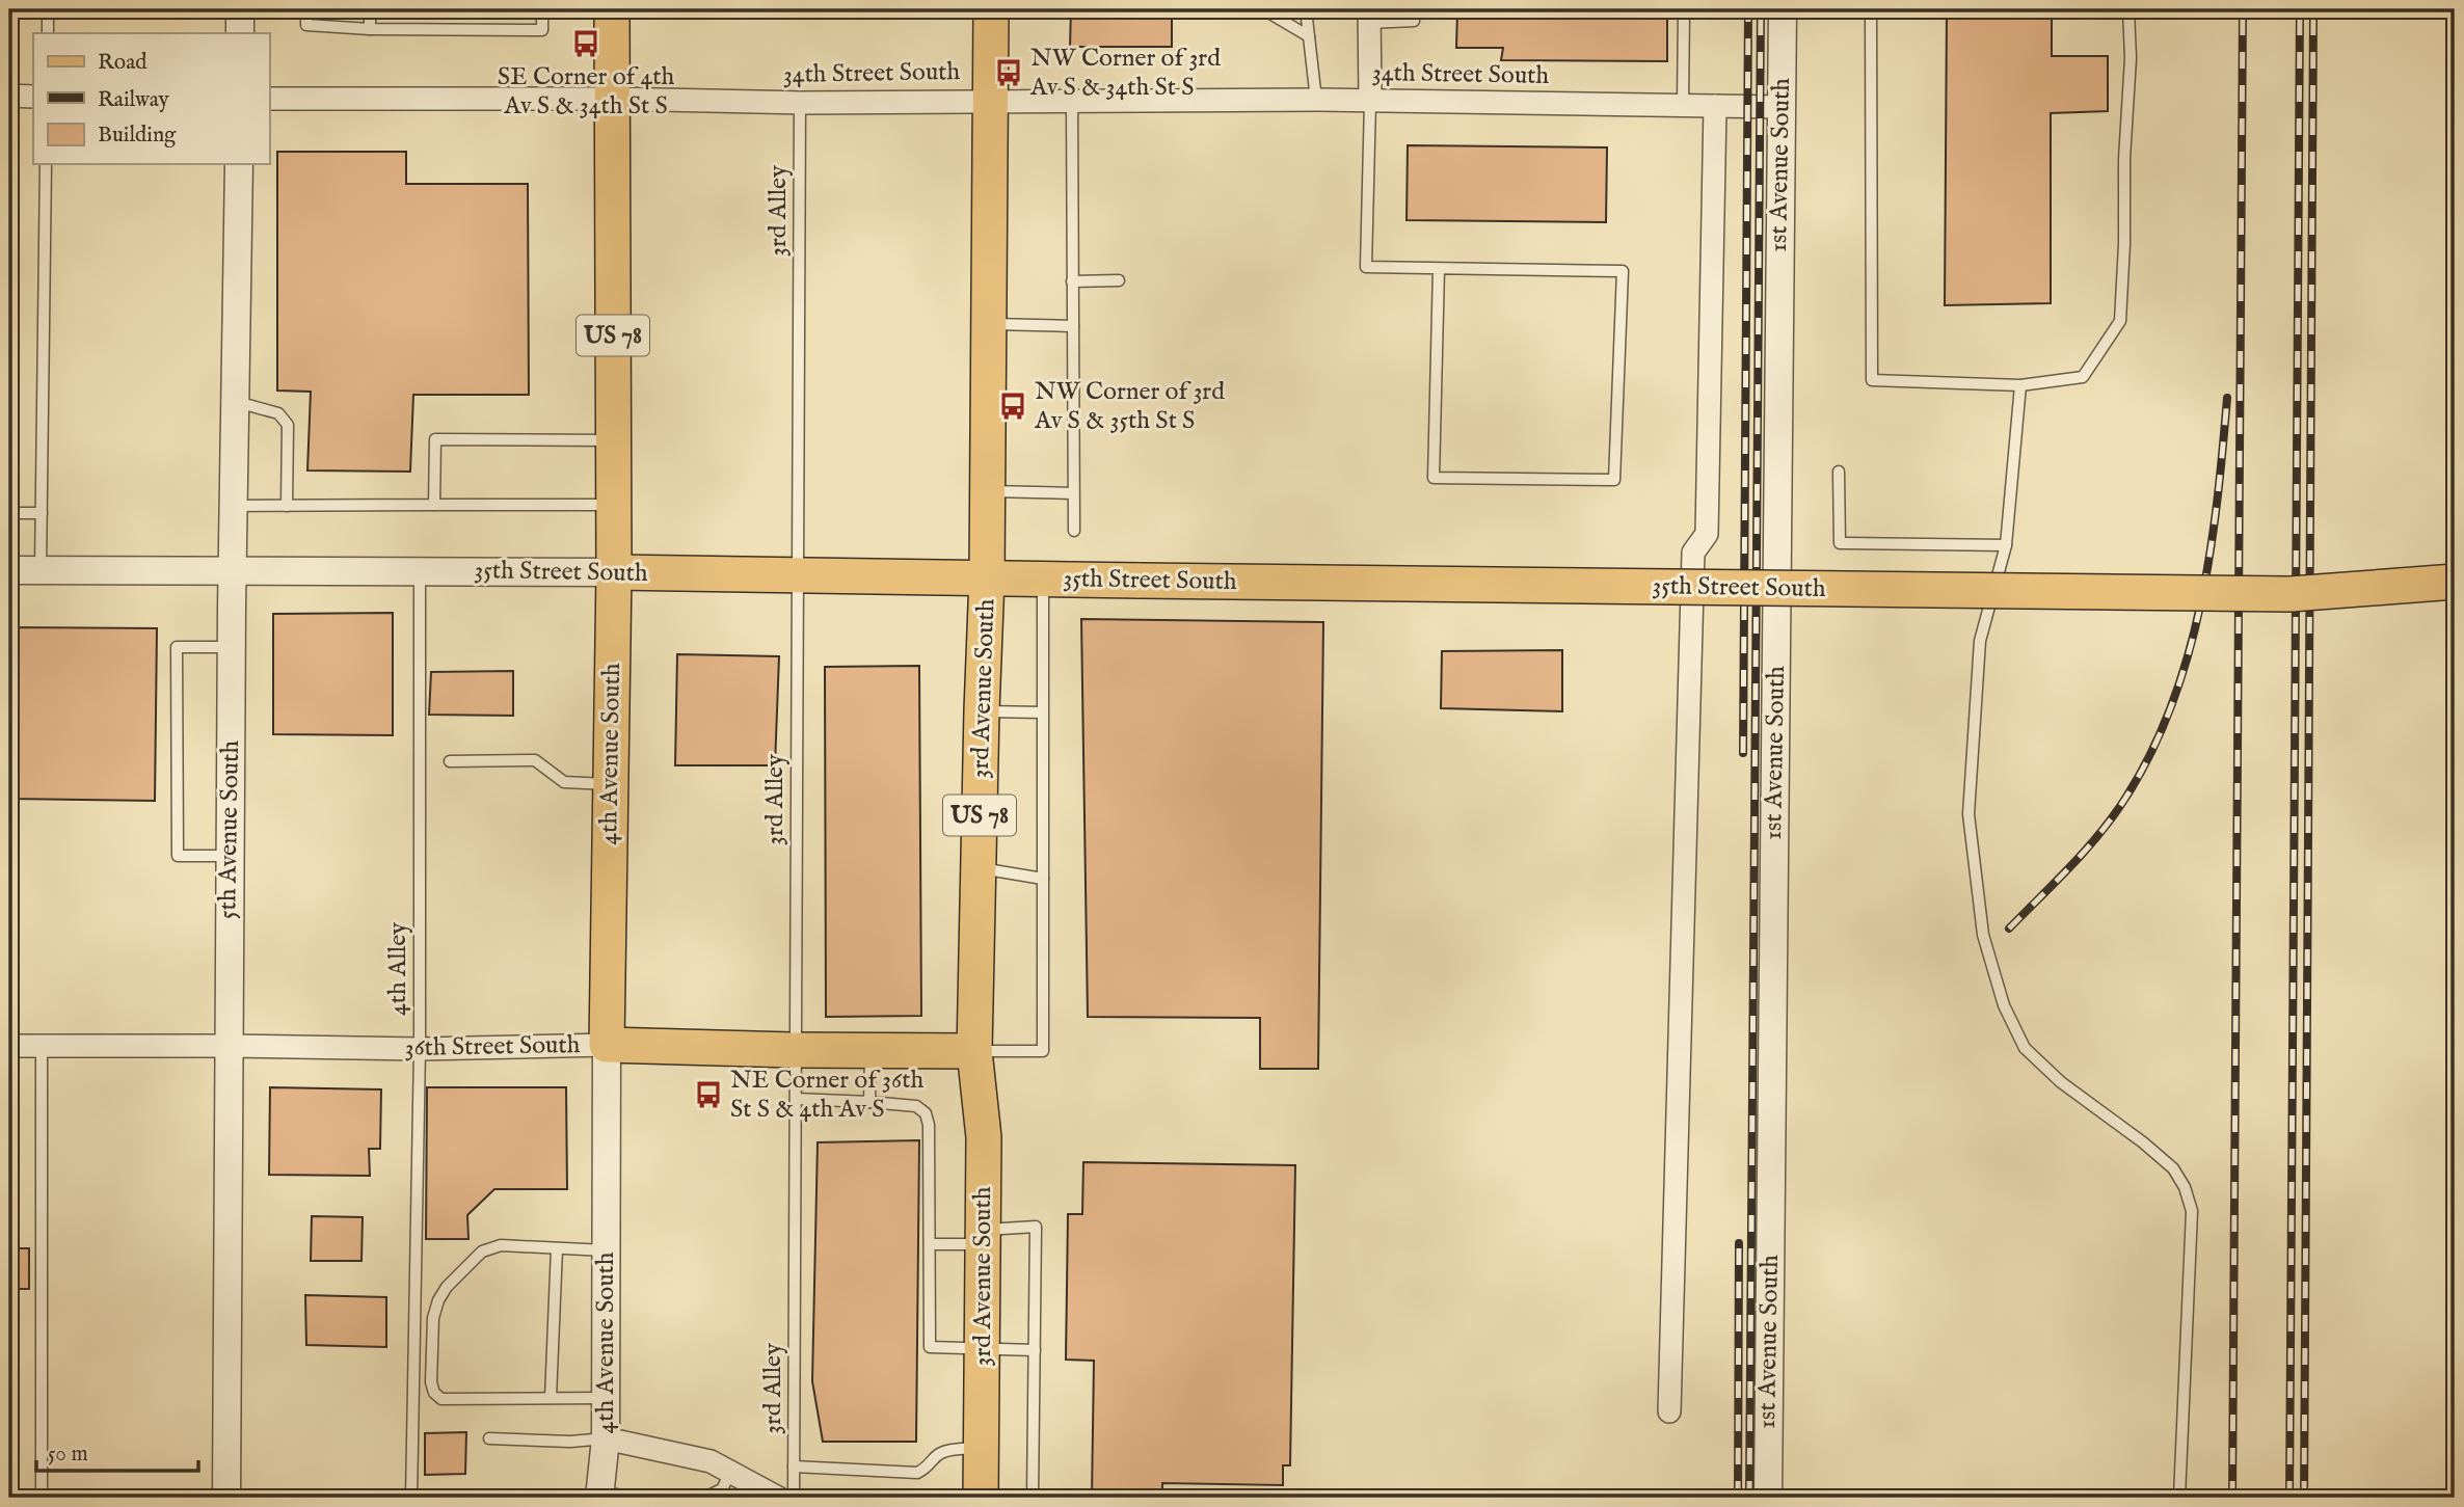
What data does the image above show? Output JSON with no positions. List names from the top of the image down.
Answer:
{
  "streets": {
    "main road": [
      "US 78",
      "35th Street South",
      "3rd Avenue South",
      "4th Avenue South",
      "36th Street South"
    ],
    "street": ["34th Street South", "1st Avenue South", "5th Avenue South"],
    "lane": ["3rd Alley", "4th Alley"]
  },
  "crossings": [
    ["34th Street South", "1st Avenue South"],
    ["34th Street South", "3rd Alley"],
    ["34th Street South", "3rd Avenue South"],
    ["34th Street South", "4th Avenue South"],
    ["3rd Alley", "35th Street South"],
    ["3rd Alley", "36th Street South"],
    ["35th Street South", "3rd Avenue South"],
    ["35th Street South", "4th Avenue South"],
    ["35th Street South", "5th Avenue South"],
    ["35th Street South", "4th Alley"],
    ["3rd Avenue South", "36th Street South"],
    ["4th Avenue South", "36th Street South"],
    ["5th Avenue South", "36th Street South"],
    ["4th Alley", "36th Street South"]
  ],
  "places": {
    "bus stop": [
      "SE Corner of 4th Av S & 34th St S",
      "NW Corner of 3rd Av S & 34th St S",
      "NW Corner of 3rd Av S & 35th St S",
      "NE Corner of 36th St S & 4th Av S"
    ]
  },
  "legend": ["Road", "Railway", "Building"],
  "scale_bar": "50 m"
}
